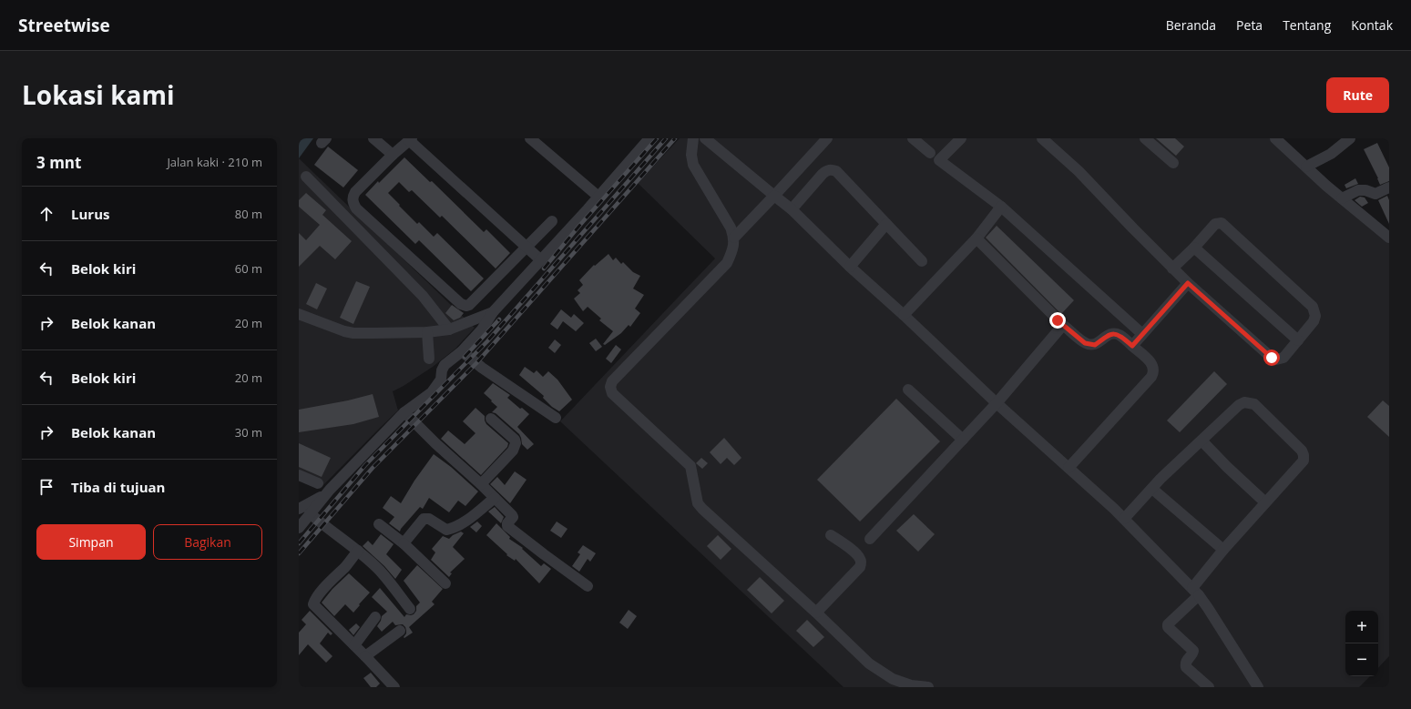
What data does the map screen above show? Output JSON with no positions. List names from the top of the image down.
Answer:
{
  "page": {
    "header": "Streetwise",
    "nav": [
      "Beranda",
      "Peta",
      "Tentang",
      "Kontak"
    ],
    "title": "Lokasi kami",
    "buttons": [
      "Rute",
      ["Simpan", "Bagikan"]
    ],
    "heading": ["3 mnt", "Jalan kaki · 210 m"],
    "list": [
      ["Lurus", "80 m"],
      ["Belok kiri", "60 m"],
      ["Belok kanan", "20 m"],
      ["Belok kiri", "20 m"],
      ["Belok kanan", "30 m"],
      "Tiba di tujuan"
    ],
    "map_buttons": ["+", "−"]
  }
}
